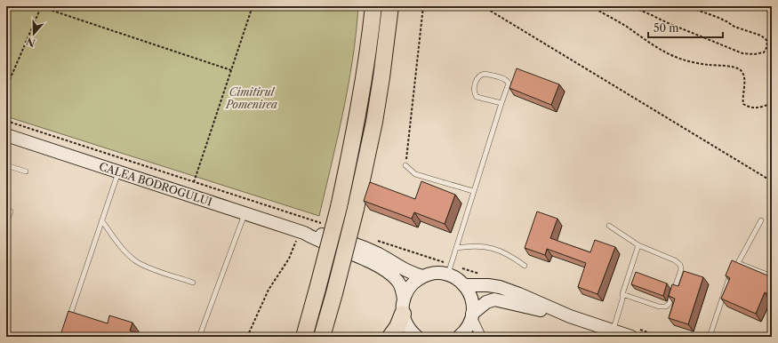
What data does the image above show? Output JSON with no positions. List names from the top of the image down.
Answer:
{
  "streets": {
    "main road": ["CALEA BODROGULUI"]
  },
  "parks": ["Cimitirul Pomenirea"],
  "scale_bar": "50 m",
  "north": "bottom"
}
